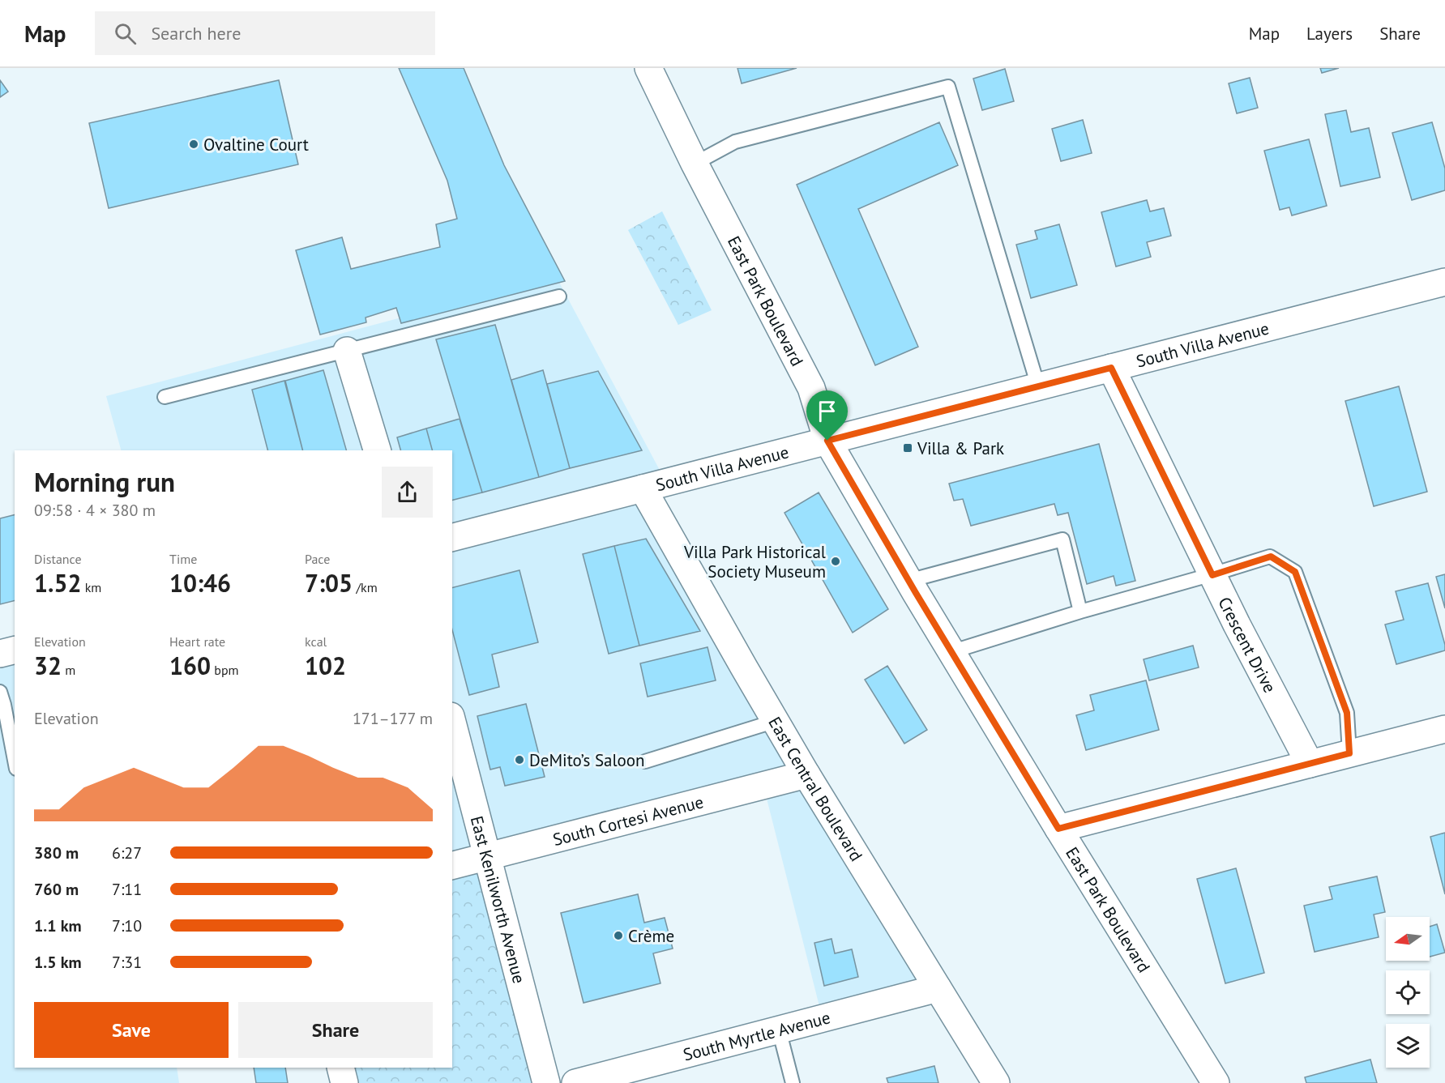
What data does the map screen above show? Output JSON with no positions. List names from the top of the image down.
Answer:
{
  "streets": {
    "street": [
      "East Park Boulevard",
      "South Villa Avenue",
      "Crescent Drive",
      "East Central Boulevard",
      "South Cortesi Avenue",
      "East Kenilworth Avenue",
      "South Myrtle Avenue"
    ]
  },
  "crossings": [
    ["East Park Boulevard", "South Villa Avenue"],
    ["South Villa Avenue", "Crescent Drive"],
    ["South Villa Avenue", "East Central Boulevard"],
    ["East Central Boulevard", "South Cortesi Avenue"],
    ["East Central Boulevard", "South Myrtle Avenue"],
    ["South Cortesi Avenue", "East Kenilworth Avenue"]
  ],
  "places": {
    "other": [
      "Ovaltine Court",
      "Villa Park Historical Society Museum",
      "DeMito’s Saloon",
      "Crème"
    ],
    "transit": ["Villa & Park"]
  },
  "north": "left",
  "page": {
    "header": "Map",
    "search": "Search here",
    "nav": ["Map", "Layers", "Share"],
    "heading": ["Morning run", "09:58 · 4 × 380 m"],
    "stats": [
      ["Distance", "1.52 km"],
      ["Time", "10:46"],
      ["Pace", "7:05 /km"],
      ["Elevation", "32 m"],
      ["Heart rate", "160 bpm"],
      ["kcal", "102"]
    ],
    "chart": ["Elevation", "171–177 m"],
    "list": [
      {
        "name": "380 m",
        "note": "6:27"
      },
      {
        "name": "760 m",
        "note": "7:11"
      },
      {
        "name": "1.1 km",
        "note": "7:10"
      },
      {
        "name": "1.5 km",
        "note": "7:31"
      }
    ],
    "buttons": ["Save", "Share"]
  }
}
